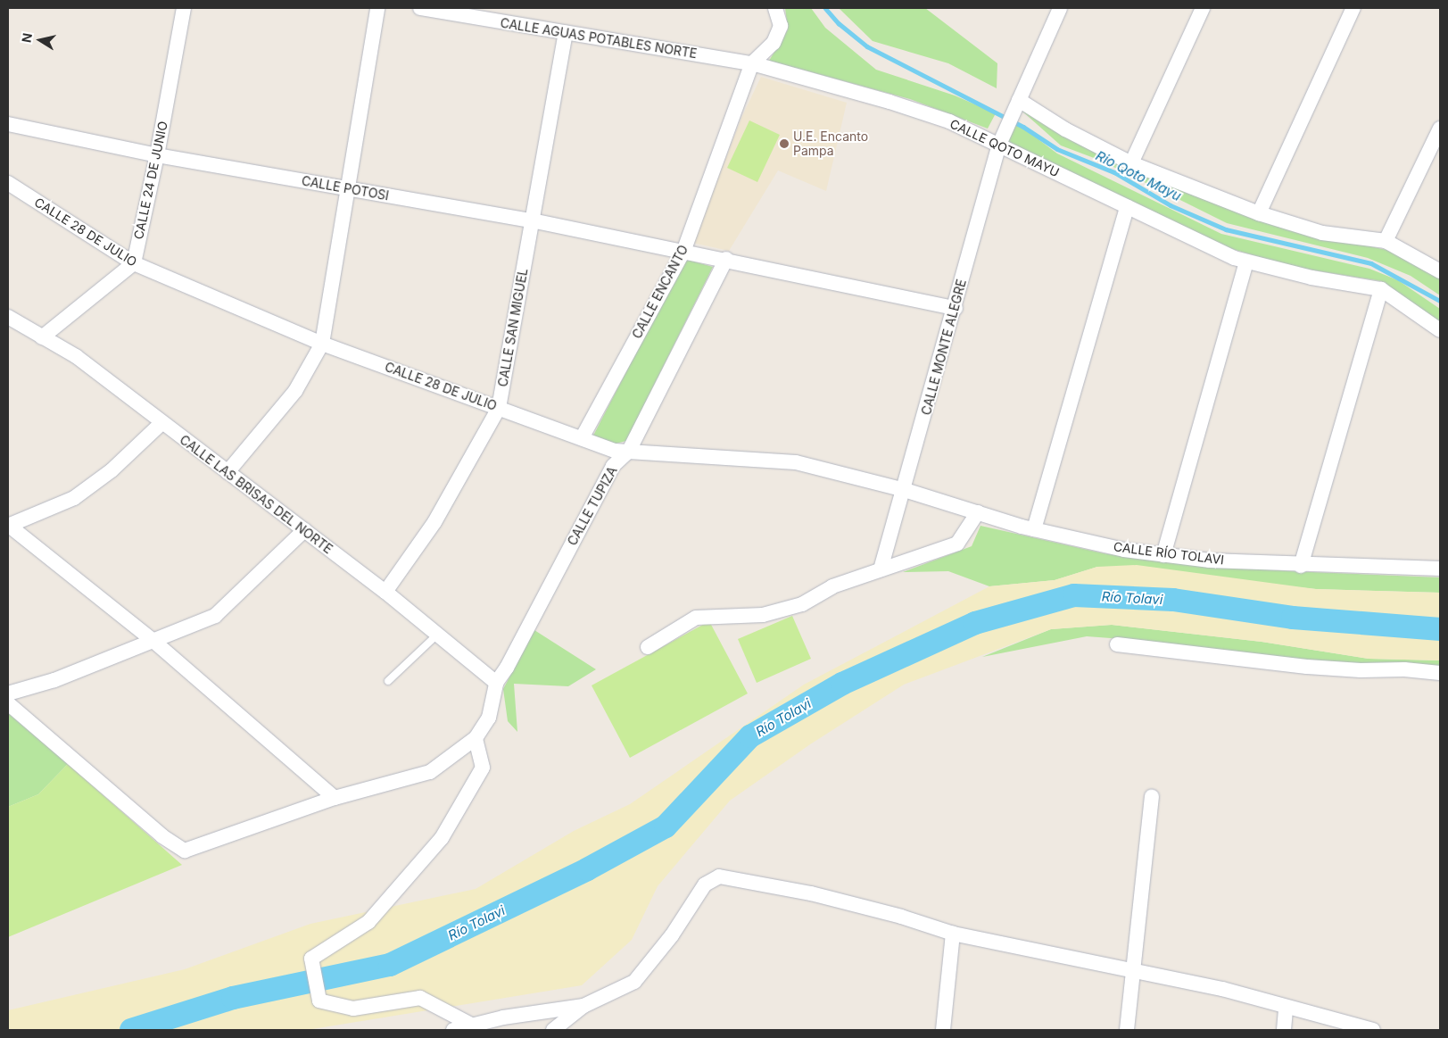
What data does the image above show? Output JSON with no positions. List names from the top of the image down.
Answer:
{
  "streets": {
    "street": [
      "CALLE AGUAS POTABLES NORTE",
      "CALLE QOTO MAYU",
      "CALLE 24 DE JUNIO",
      "CALLE POTOSI",
      "CALLE 28 DE JULIO",
      "CALLE ENCANTO",
      "CALLE SAN MIGUEL",
      "CALLE MONTE ALEGRE",
      "CALLE LAS BRISAS DEL NORTE",
      "CALLE TUPIZA",
      "CALLE RÍO TOLAVI"
    ]
  },
  "crossings": [
    ["CALLE AGUAS POTABLES NORTE", "CALLE QOTO MAYU"],
    ["CALLE AGUAS POTABLES NORTE", "CALLE ENCANTO"],
    ["CALLE AGUAS POTABLES NORTE", "CALLE SAN MIGUEL"],
    ["CALLE QOTO MAYU", "CALLE ENCANTO"],
    ["CALLE QOTO MAYU", "CALLE MONTE ALEGRE"],
    ["CALLE 24 DE JUNIO", "CALLE POTOSI"],
    ["CALLE 24 DE JUNIO", "CALLE 28 DE JULIO"],
    ["CALLE POTOSI", "CALLE ENCANTO"],
    ["CALLE POTOSI", "CALLE SAN MIGUEL"],
    ["CALLE POTOSI", "CALLE MONTE ALEGRE"],
    ["CALLE POTOSI", "CALLE TUPIZA"],
    ["CALLE 28 DE JULIO", "CALLE ENCANTO"],
    ["CALLE 28 DE JULIO", "CALLE SAN MIGUEL"],
    ["CALLE 28 DE JULIO", "CALLE MONTE ALEGRE"],
    ["CALLE 28 DE JULIO", "CALLE TUPIZA"],
    ["CALLE 28 DE JULIO", "CALLE RÍO TOLAVI"],
    ["CALLE SAN MIGUEL", "CALLE LAS BRISAS DEL NORTE"],
    ["CALLE MONTE ALEGRE", "CALLE RÍO TOLAVI"],
    ["CALLE LAS BRISAS DEL NORTE", "CALLE TUPIZA"]
  ],
  "water": ["Rio Qoto Mayu", "Río Tolavi"],
  "places": ["U.E. Encanto Pampa"],
  "north": "left"
}
